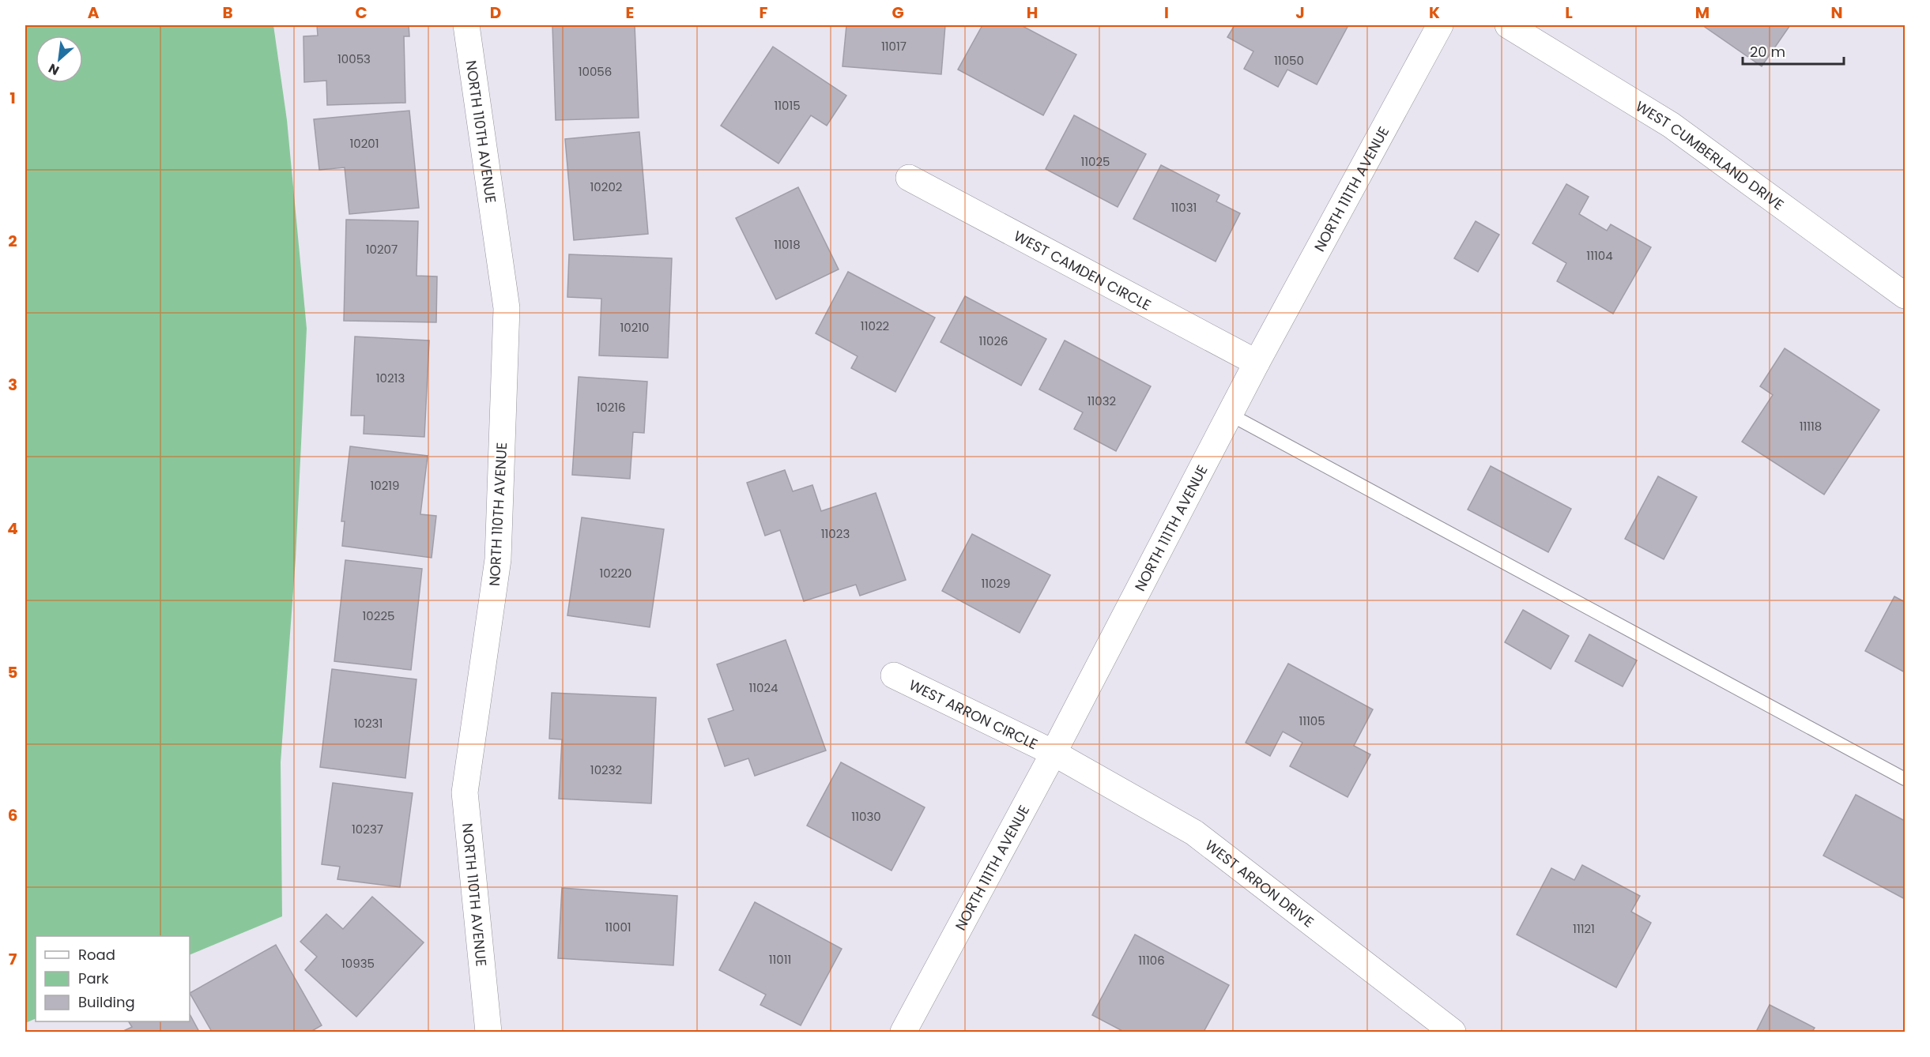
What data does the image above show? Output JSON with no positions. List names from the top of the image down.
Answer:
{
  "streets": {
    "street": [
      "NORTH 110TH AVENUE",
      "WEST CUMBERLAND DRIVE",
      "NORTH 111TH AVENUE",
      "WEST CAMDEN CIRCLE",
      "WEST ARRON CIRCLE",
      "WEST ARRON DRIVE"
    ]
  },
  "crossings": [
    ["NORTH 111TH AVENUE", "WEST CAMDEN CIRCLE"],
    ["NORTH 111TH AVENUE", "WEST ARRON CIRCLE"],
    ["NORTH 111TH AVENUE", "WEST ARRON DRIVE"],
    ["WEST ARRON CIRCLE", "WEST ARRON DRIVE"]
  ],
  "house_numbers": [
    "11017",
    "10053",
    "11050",
    "10056",
    "11015",
    "10201",
    "11025",
    "10202",
    "11031",
    "11018",
    "10207",
    "11104",
    "11022",
    "10210",
    "11026",
    "10213",
    "11032",
    "10216",
    "11118",
    "10219",
    "11023",
    "10220",
    "11029",
    "10225",
    "11024",
    "11105",
    "10231",
    "10232",
    "11030",
    "10237",
    "11001",
    "11121",
    "11011",
    "11106",
    "10935"
  ],
  "legend": ["Road", "Park", "Building"],
  "scale_bar": "20 m",
  "north": "bottom left",
  "grid": {
    "columns": [
      "A",
      "B",
      "C",
      "D",
      "E",
      "F",
      "G",
      "H",
      "I",
      "J",
      "K",
      "L",
      "M",
      "N"
    ],
    "rows": [
      "1",
      "2",
      "3",
      "4",
      "5",
      "6",
      "7"
    ]
  }
}
